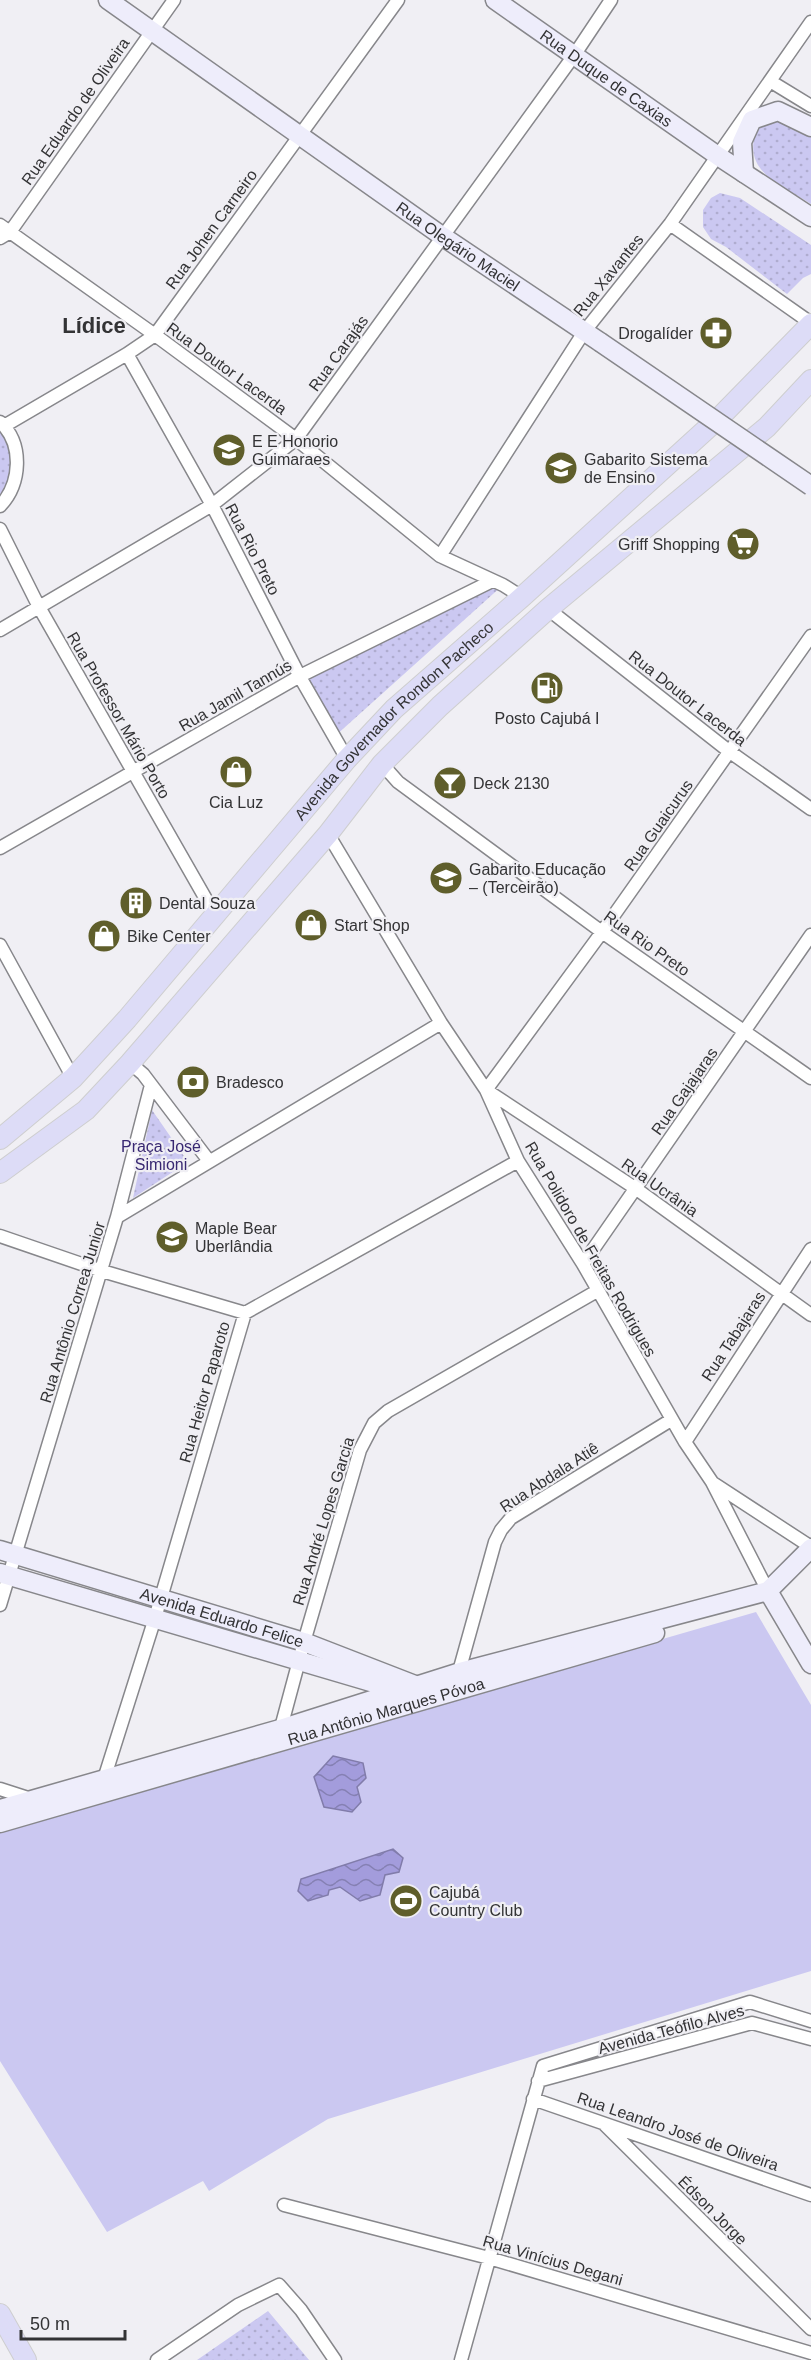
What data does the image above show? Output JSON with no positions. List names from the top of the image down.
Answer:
{
  "streets": {
    "main road": ["Avenida Governador Rondon Pacheco"],
    "street": [
      "Rua Duque de Caxias",
      "Rua Eduardo de Oliveira",
      "Rua Johen Carneiro",
      "Rua Olegário Maciel",
      "Rua Xavantes",
      "Rua Carajás",
      "Rua Doutor Lacerda",
      "Rua Rio Preto",
      "Rua Jamil Tannús",
      "Rua Professor Mário Porto",
      "Rua Guaicurus",
      "Rua Gajajaras",
      "Rua Ucrânia",
      "Rua Polidoro de Freitas Rodrigues",
      "Rua Antônio Correa Junior",
      "Rua Tabajaras",
      "Rua Heitor Paparoto",
      "Rua Abdala Atiê",
      "Rua André Lopes Garcia",
      "Avenida Eduardo Felice",
      "Rua Antônio Marques Póvoa",
      "Avenida Teófilo Alves",
      "Rua Leandro José de Oliveira",
      "Édson Jorge",
      "Rua Vinícius Degani"
    ]
  },
  "crossings": [
    ["Rua Duque de Caxias", "Rua Xavantes"],
    ["Rua Duque de Caxias", "Rua Carajás"],
    ["Rua Eduardo de Oliveira", "Rua Olegário Maciel"],
    ["Rua Eduardo de Oliveira", "Rua Doutor Lacerda"],
    ["Rua Johen Carneiro", "Rua Olegário Maciel"],
    ["Rua Johen Carneiro", "Rua Doutor Lacerda"],
    ["Rua Johen Carneiro", "Rua Rio Preto"],
    ["Rua Olegário Maciel", "Rua Xavantes"],
    ["Rua Olegário Maciel", "Rua Carajás"],
    ["Rua Xavantes", "Rua Doutor Lacerda"],
    ["Rua Carajás", "Rua Doutor Lacerda"],
    ["Rua Carajás", "Rua Rio Preto"],
    ["Rua Carajás", "Rua Professor Mário Porto"],
    ["Rua Doutor Lacerda", "Rua Jamil Tannús"],
    ["Rua Doutor Lacerda", "Avenida Governador Rondon Pacheco"],
    ["Rua Doutor Lacerda", "Rua Guaicurus"],
    ["Rua Rio Preto", "Rua Jamil Tannús"],
    ["Rua Rio Preto", "Avenida Governador Rondon Pacheco"],
    ["Rua Rio Preto", "Rua Guaicurus"],
    ["Rua Rio Preto", "Rua Gajajaras"],
    ["Rua Jamil Tannús", "Rua Professor Mário Porto"],
    ["Rua Professor Mário Porto", "Avenida Governador Rondon Pacheco"],
    ["Avenida Governador Rondon Pacheco", "Rua Polidoro de Freitas Rodrigues"],
    ["Rua Guaicurus", "Rua Ucrânia"],
    ["Rua Guaicurus", "Rua Polidoro de Freitas Rodrigues"],
    ["Rua Gajajaras", "Rua Ucrânia"],
    ["Rua Gajajaras", "Rua Polidoro de Freitas Rodrigues"],
    ["Rua Ucrânia", "Rua Polidoro de Freitas Rodrigues"],
    ["Rua Ucrânia", "Rua Tabajaras"],
    ["Rua Polidoro de Freitas Rodrigues", "Rua Antônio Correa Junior"],
    ["Rua Polidoro de Freitas Rodrigues", "Rua Tabajaras"],
    ["Rua Polidoro de Freitas Rodrigues", "Rua Heitor Paparoto"],
    ["Rua Polidoro de Freitas Rodrigues", "Rua Abdala Atiê"],
    ["Rua Polidoro de Freitas Rodrigues", "Rua André Lopes Garcia"],
    ["Rua Polidoro de Freitas Rodrigues", "Rua Antônio Marques Póvoa"],
    ["Rua Antônio Correa Junior", "Avenida Eduardo Felice"],
    ["Rua Heitor Paparoto", "Avenida Eduardo Felice"],
    ["Rua Heitor Paparoto", "Rua Antônio Marques Póvoa"],
    ["Rua Abdala Atiê", "Avenida Eduardo Felice"],
    ["Rua Abdala Atiê", "Rua Antônio Marques Póvoa"],
    ["Rua André Lopes Garcia", "Avenida Eduardo Felice"],
    ["Rua André Lopes Garcia", "Rua Antônio Marques Póvoa"],
    ["Avenida Eduardo Felice", "Rua Antônio Marques Póvoa"],
    ["Rua Leandro José de Oliveira", "Édson Jorge"]
  ],
  "districts": ["Lídice"],
  "parks": ["Praça José Simioni"],
  "places": {
    "pharmacy": ["Drogalíder"],
    "school or university": [
      "E E Honorio Guimaraes",
      "Gabarito Sistema de Ensino",
      "Gabarito Educação – (Terceirão)",
      "Maple Bear Uberlândia"
    ],
    "supermarket": ["Griff Shopping"],
    "fuel station": ["Posto Cajubá I"],
    "shop": ["Cia Luz", "Start Shop", "Bike Center"],
    "bar": ["Deck 2130"],
    "building": ["Dental Souza"],
    "bank": ["Bradesco"],
    "sports": ["Cajubá Country Club"]
  },
  "scale_bar": "50 m"
}
